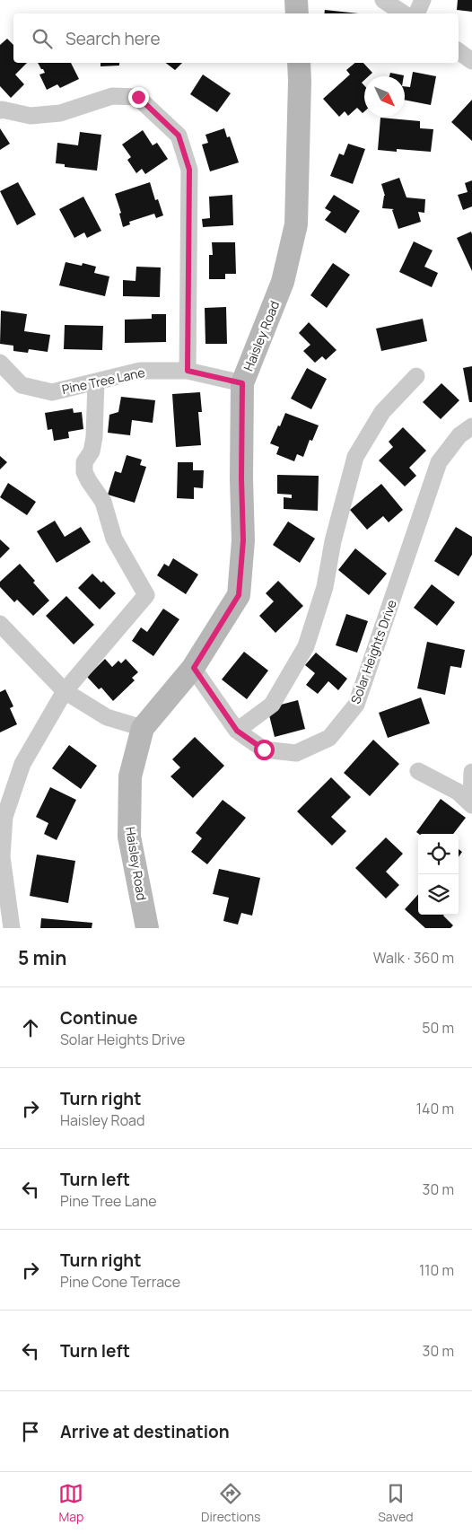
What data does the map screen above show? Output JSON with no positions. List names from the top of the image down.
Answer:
{
  "streets": {
    "street": ["Haisley Road", "Pine Tree Lane", "Solar Heights Drive"]
  },
  "crossings": [
    ["Haisley Road", "Pine Tree Lane"],
    ["Haisley Road", "Solar Heights Drive"]
  ],
  "north": "bottom right",
  "page": {
    "search": "Search here",
    "heading": ["5 min", "Walk · 360 m"],
    "list": [
      ["Continue", "Solar Heights Drive", "50 m"],
      ["Turn right", "Haisley Road", "140 m"],
      ["Turn left", "Pine Tree Lane", "30 m"],
      ["Turn right", "Pine Cone Terrace", "110 m"],
      ["Turn left", "30 m"],
      "Arrive at destination"
    ],
    "nav": ["Map", "Directions", "Saved"]
  }
}
